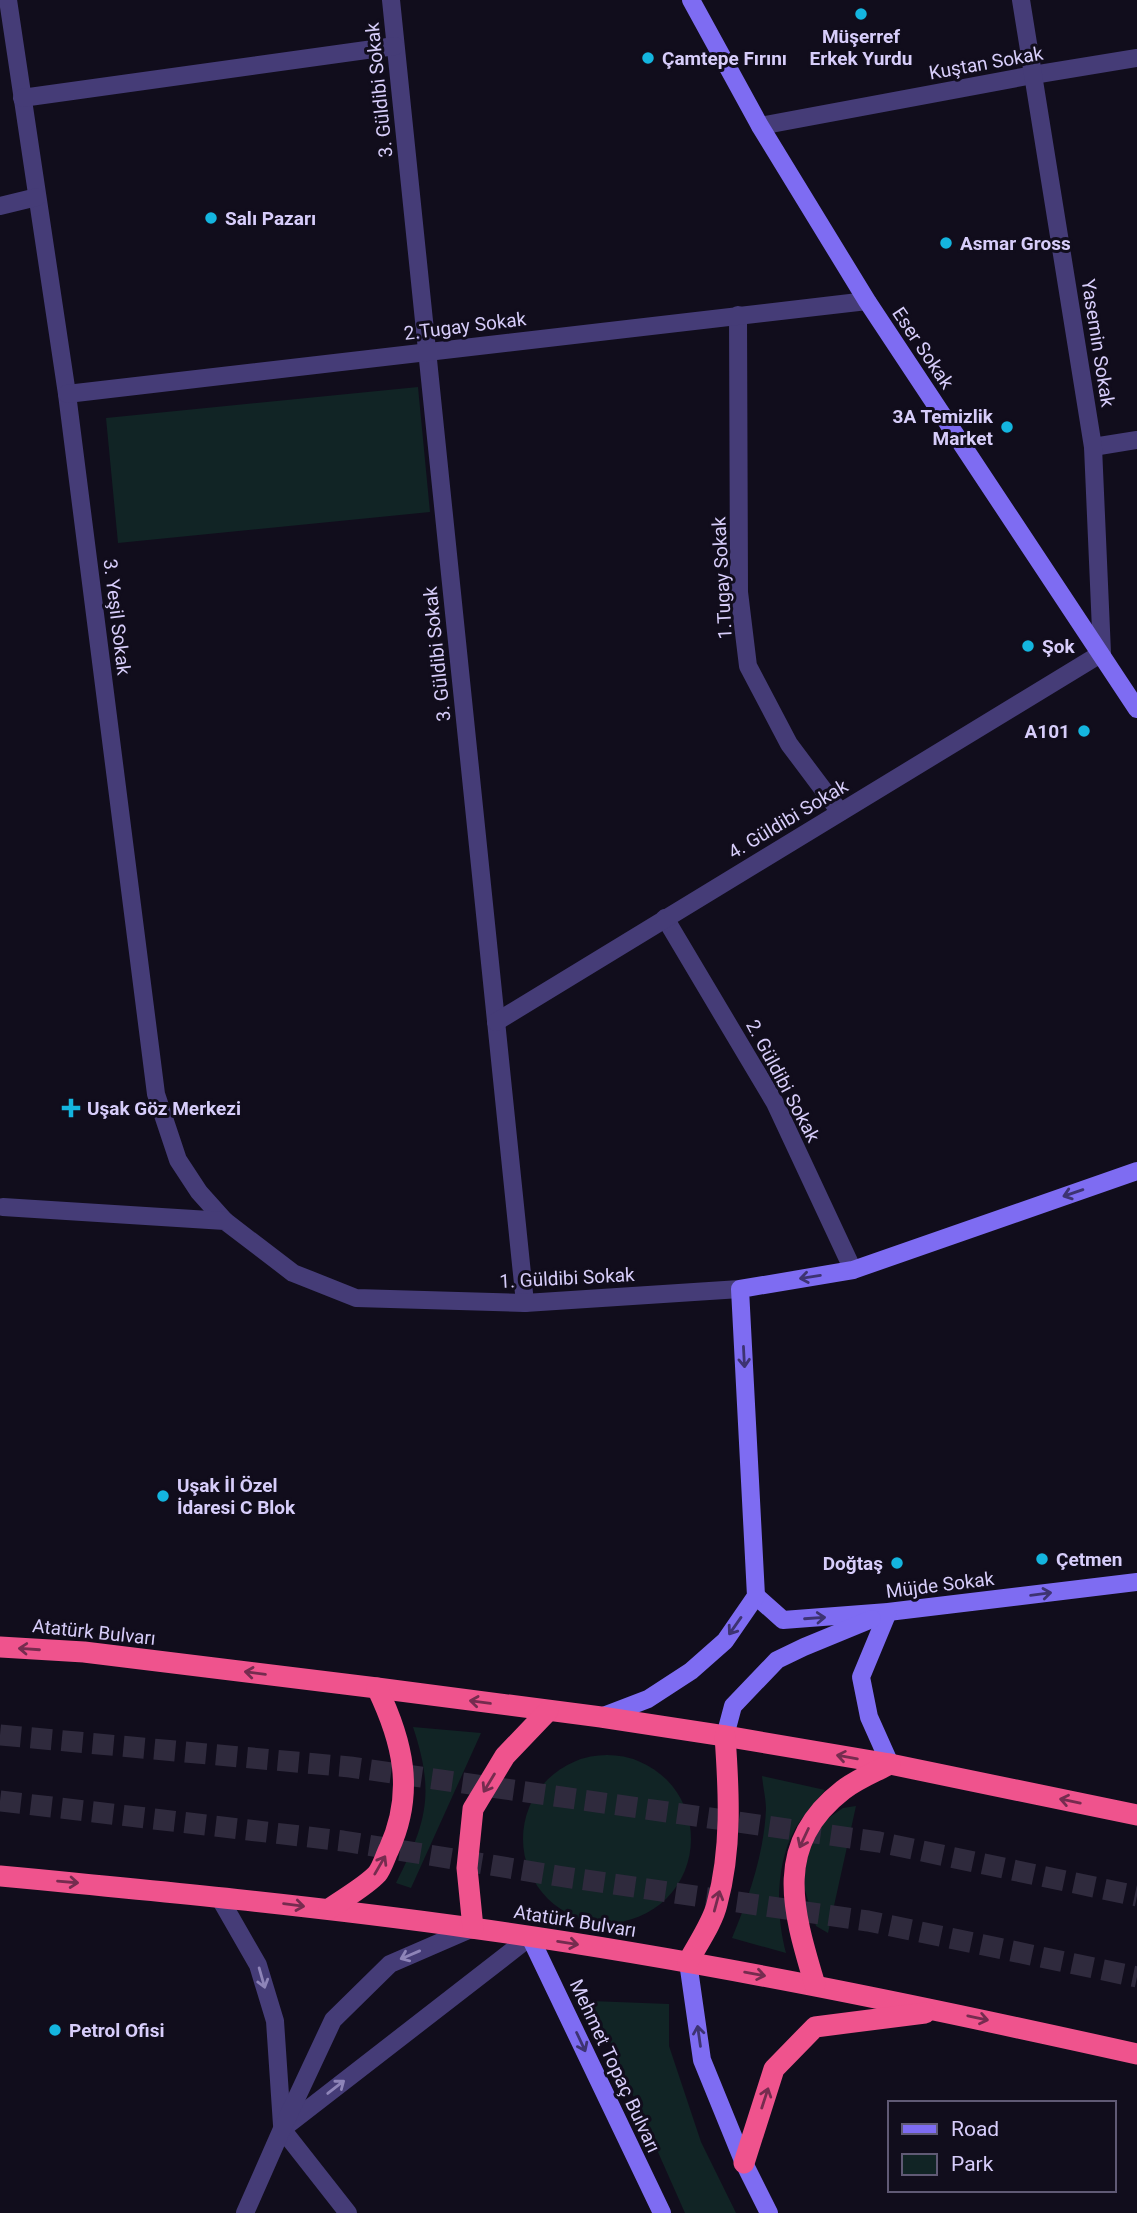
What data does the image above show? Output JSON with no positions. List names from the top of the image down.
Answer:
{
  "streets": {
    "highway": ["Atatürk Bulvarı"],
    "street": [
      "Kuştan Sokak",
      "3. Güldibi Sokak",
      "2.Tugay Sokak",
      "Yasemin Sokak",
      "Eser Sokak",
      "1.Tugay Sokak",
      "3. Yeşil Sokak",
      "4. Güldibi Sokak",
      "2. Güldibi Sokak",
      "1. Güldibi Sokak",
      "Müjde Sokak",
      "Mehmet Topaç Bulvarı"
    ]
  },
  "crossings": [
    ["Kuştan Sokak", "Yasemin Sokak"],
    ["Kuştan Sokak", "Eser Sokak"],
    ["3. Güldibi Sokak", "2.Tugay Sokak"],
    ["3. Güldibi Sokak", "4. Güldibi Sokak"],
    ["3. Güldibi Sokak", "1. Güldibi Sokak"],
    ["2.Tugay Sokak", "Eser Sokak"],
    ["2.Tugay Sokak", "1.Tugay Sokak"],
    ["2.Tugay Sokak", "3. Yeşil Sokak"],
    ["Yasemin Sokak", "Eser Sokak"],
    ["Yasemin Sokak", "4. Güldibi Sokak"],
    ["Eser Sokak", "4. Güldibi Sokak"],
    ["1.Tugay Sokak", "4. Güldibi Sokak"],
    ["3. Yeşil Sokak", "1. Güldibi Sokak"],
    ["4. Güldibi Sokak", "2. Güldibi Sokak"],
    ["2. Güldibi Sokak", "1. Güldibi Sokak"],
    ["Atatürk Bulvarı", "Mehmet Topaç Bulvarı"]
  ],
  "one_way": ["1. Güldibi Sokak", "Müjde Sokak"],
  "places": {
    "other": [
      "Müşerref Erkek Yurdu",
      "Çamtepe Fırını",
      "Salı Pazarı",
      "Asmar Gross",
      "3A Temizlik Market",
      "Şok",
      "A101",
      "Uşak İl Özel İdaresi C Blok",
      "Çetmen",
      "Doğtaş",
      "Petrol Ofisi"
    ],
    "health": ["Uşak Göz Merkezi"]
  },
  "legend": ["Road", "Park"]
}
